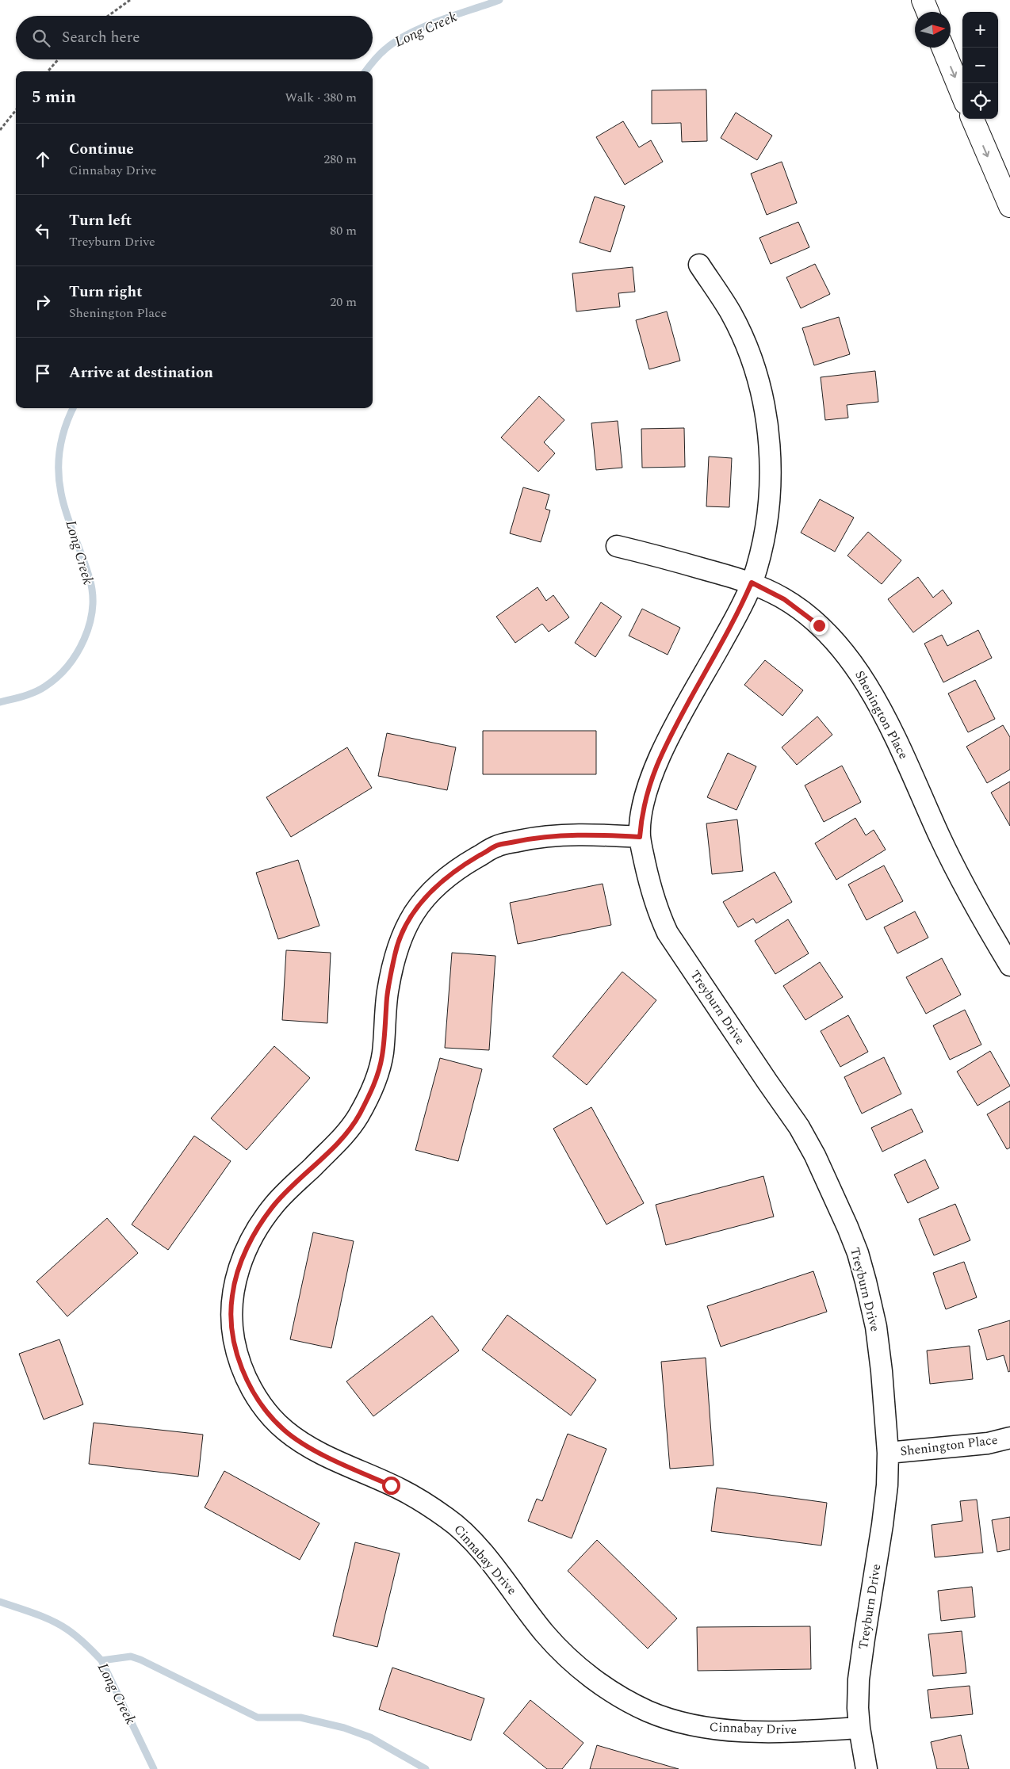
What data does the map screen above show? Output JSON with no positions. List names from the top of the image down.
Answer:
{
  "streets": {
    "street": ["Shenington Place", "Treyburn Drive", "Cinnabay Drive"]
  },
  "crossings": [
    ["Shenington Place", "Treyburn Drive"],
    ["Treyburn Drive", "Cinnabay Drive"]
  ],
  "water": ["Long Creek"],
  "north": "right",
  "page": {
    "map_buttons": ["+", "−"],
    "search": "Search here",
    "heading": ["5 min", "Walk · 380 m"],
    "list": [
      ["Continue", "Cinnabay Drive", "280 m"],
      ["Turn left", "Treyburn Drive", "80 m"],
      ["Turn right", "Shenington Place", "20 m"],
      "Arrive at destination"
    ]
  }
}
